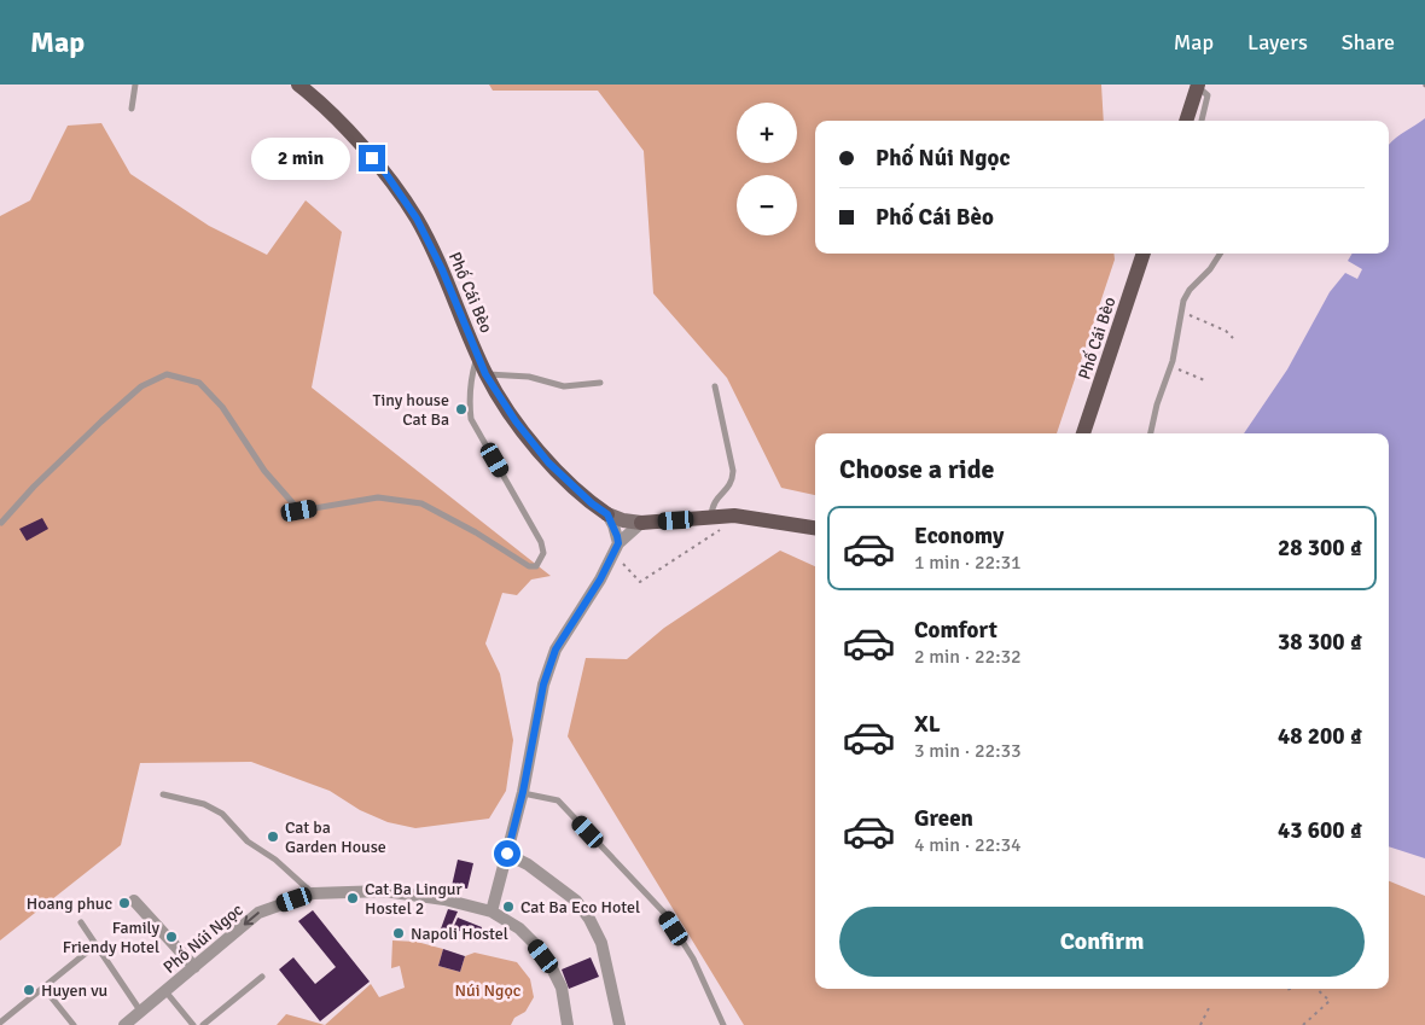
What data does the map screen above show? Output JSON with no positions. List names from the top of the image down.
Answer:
{
  "streets": {
    "main road": ["Phố Cái Bèo"],
    "street": ["Phố Núi Ngọc"]
  },
  "parks": ["Núi Ngọc"],
  "places": [
    "Tiny house Cat Ba",
    "Cat ba Garden House",
    "Cat Ba Lingur Hostel 2",
    "Hoang phuc",
    "Cat Ba Eco Hotel",
    "Napoli Hostel",
    "Family Friendy Hotel",
    "Huyen vu"
  ],
  "page": {
    "header": "Map",
    "nav": ["Map", "Layers", "Share"],
    "map_buttons": ["+", "−"],
    "banner": ["Phố Núi Ngọc", "Phố Cái Bèo"],
    "bubble": "2 min",
    "heading": "Choose a ride",
    "list": [
      {
        "name": "Economy",
        "note": "1 min · 22:31",
        "value": "28 300 ₫"
      },
      {
        "name": "Comfort",
        "note": "2 min · 22:32",
        "value": "38 300 ₫"
      },
      {
        "name": "XL",
        "note": "3 min · 22:33",
        "value": "48 200 ₫"
      },
      {
        "name": "Green",
        "note": "4 min · 22:34",
        "value": "43 600 ₫"
      }
    ],
    "buttons": "Confirm"
  }
}
